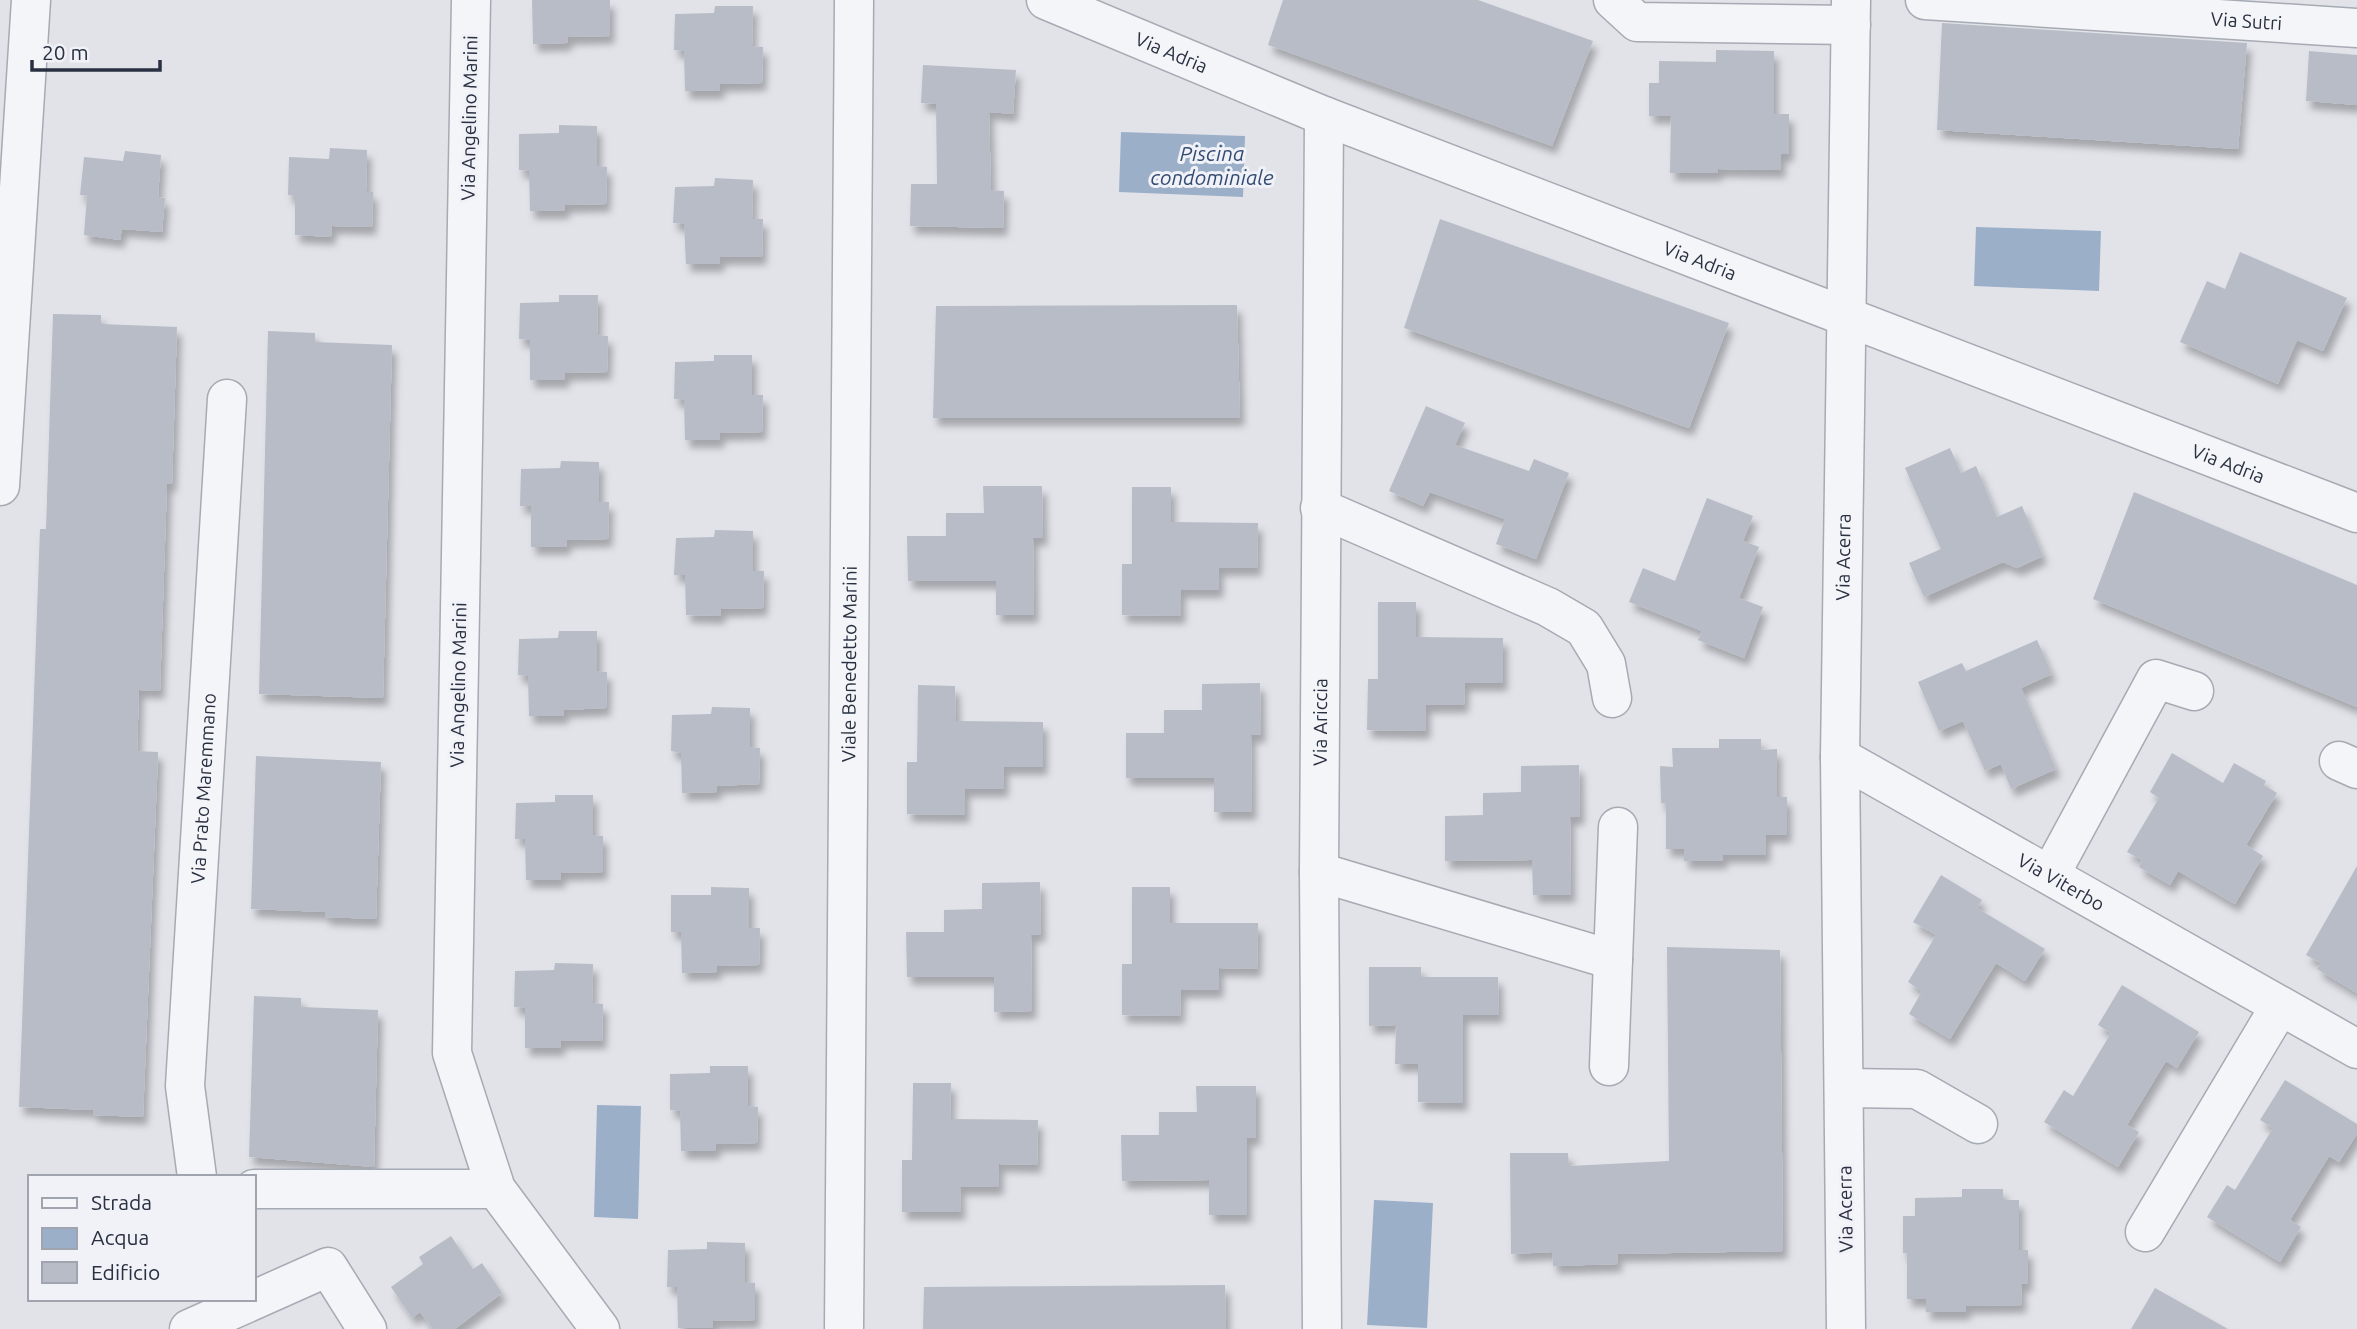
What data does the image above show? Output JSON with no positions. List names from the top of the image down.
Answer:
{
  "streets": {
    "street": [
      "Via Sutri",
      "Via Adria",
      "Via Angelino Marini",
      "Via Acerra",
      "Viale Benedetto Marini",
      "Via Ariccia",
      "Via Prato Maremmano",
      "Via Viterbo"
    ]
  },
  "crossings": [
    ["Via Adria", "Via Acerra"],
    ["Via Adria", "Via Ariccia"],
    ["Via Acerra", "Via Viterbo"]
  ],
  "water": ["Piscina condominiale"],
  "legend": ["Strada", "Acqua", "Edificio"],
  "scale_bar": "20 m"
}
